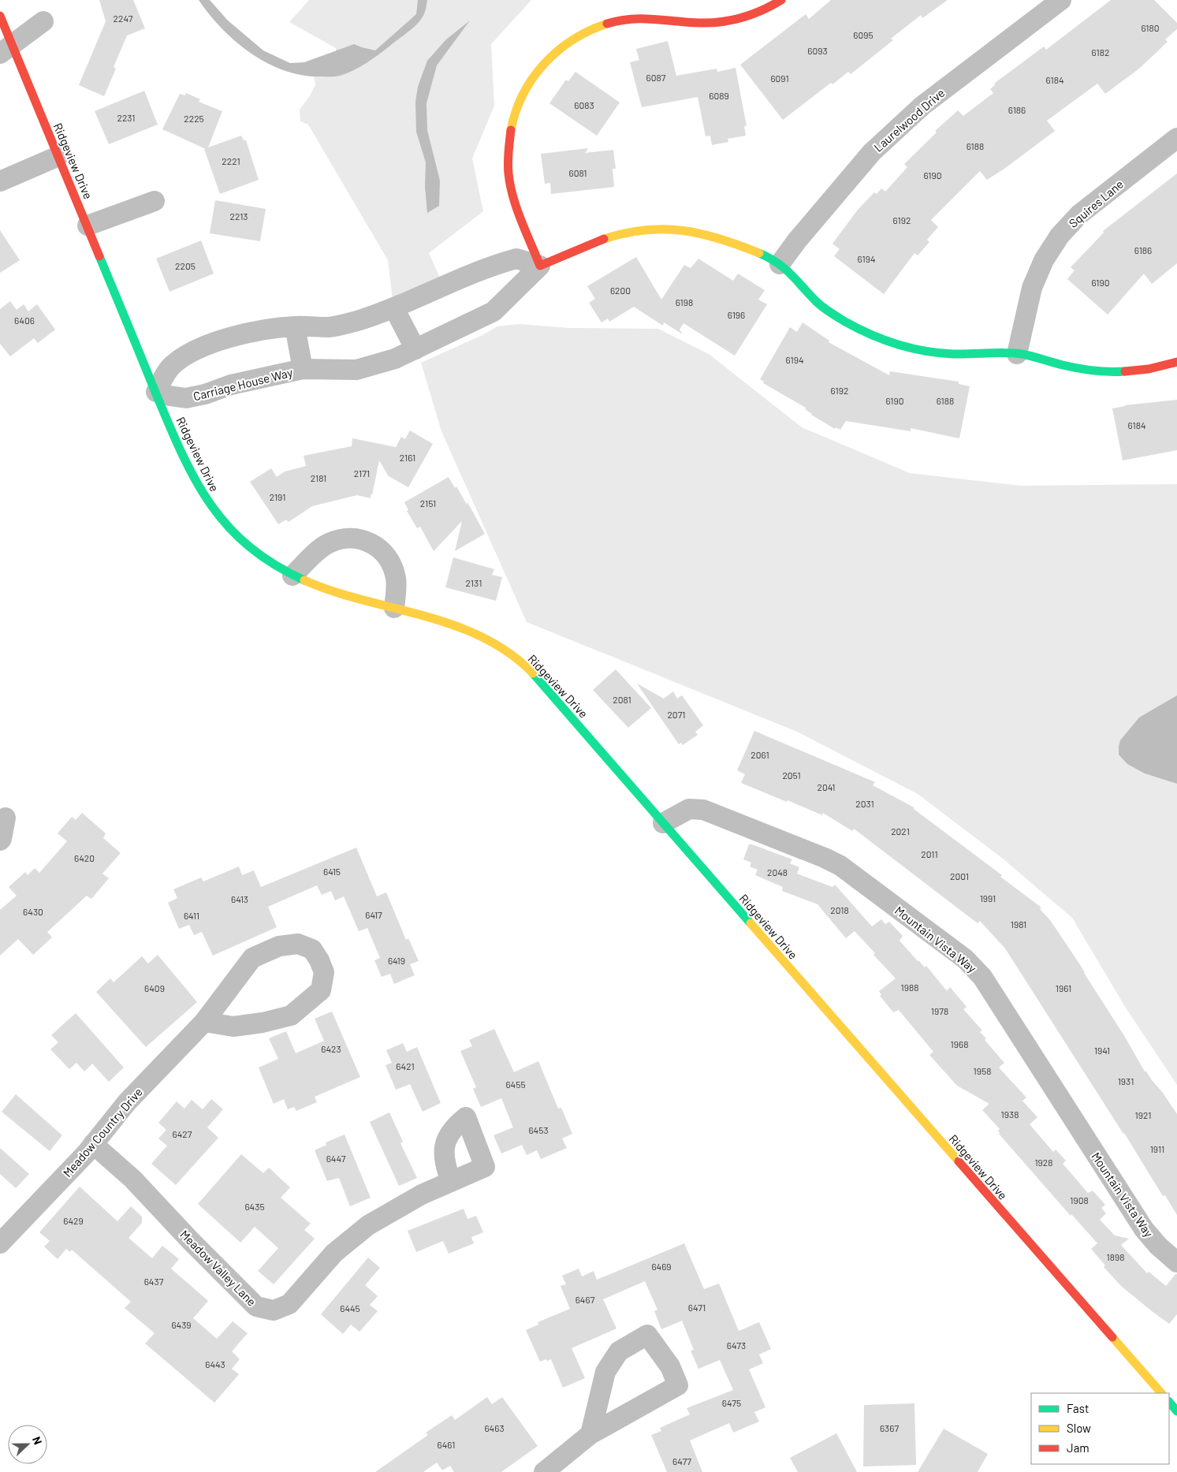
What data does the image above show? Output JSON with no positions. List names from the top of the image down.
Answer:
{
  "streets": {
    "street": [
      "Laurelwood Drive",
      "Ridgeview Drive",
      "Squires Lane",
      "Carriage House Way",
      "Mountain Vista Way",
      "Meadow Country Drive",
      "Meadow Valley Lane"
    ]
  },
  "crossings": [
    ["Laurelwood Drive", "Carriage House Way"],
    ["Ridgeview Drive", "Carriage House Way"],
    ["Ridgeview Drive", "Mountain Vista Way"],
    ["Squires Lane", "Carriage House Way"],
    ["Meadow Country Drive", "Meadow Valley Lane"]
  ],
  "house_numbers": [
    "2247",
    "6180",
    "6095",
    "6093",
    "6182",
    "6087",
    "6091",
    "6184",
    "6089",
    "6083",
    "6186",
    "2231",
    "2225",
    "6188",
    "2221",
    "6081",
    "6190",
    "2213",
    "6192",
    "6186",
    "6194",
    "2205",
    "6190",
    "6200",
    "6198",
    "6196",
    "6406",
    "6194",
    "6192",
    "6190",
    "6188",
    "6184",
    "2161",
    "2171",
    "2181",
    "2191",
    "2151",
    "2131",
    "2081",
    "2071",
    "2061",
    "2051",
    "2041",
    "2031",
    "2021",
    "2011",
    "6420",
    "6415",
    "2048",
    "2001",
    "1991",
    "6413",
    "2018",
    "6430",
    "6417",
    "6411",
    "1981",
    "6419",
    "1988",
    "6409",
    "1961",
    "1978",
    "1968",
    "6423",
    "1941",
    "6421",
    "1958",
    "1931",
    "6455",
    "1938",
    "1921",
    "6453",
    "6427",
    "1911",
    "6447",
    "1928",
    "1908",
    "6435",
    "6429",
    "1898",
    "6469",
    "6437",
    "6467",
    "6471",
    "6445",
    "6439",
    "6473",
    "6443",
    "6475",
    "6463",
    "6367",
    "6461",
    "6477"
  ],
  "legend": ["Fast", "Slow", "Jam"],
  "north": "right"
}
